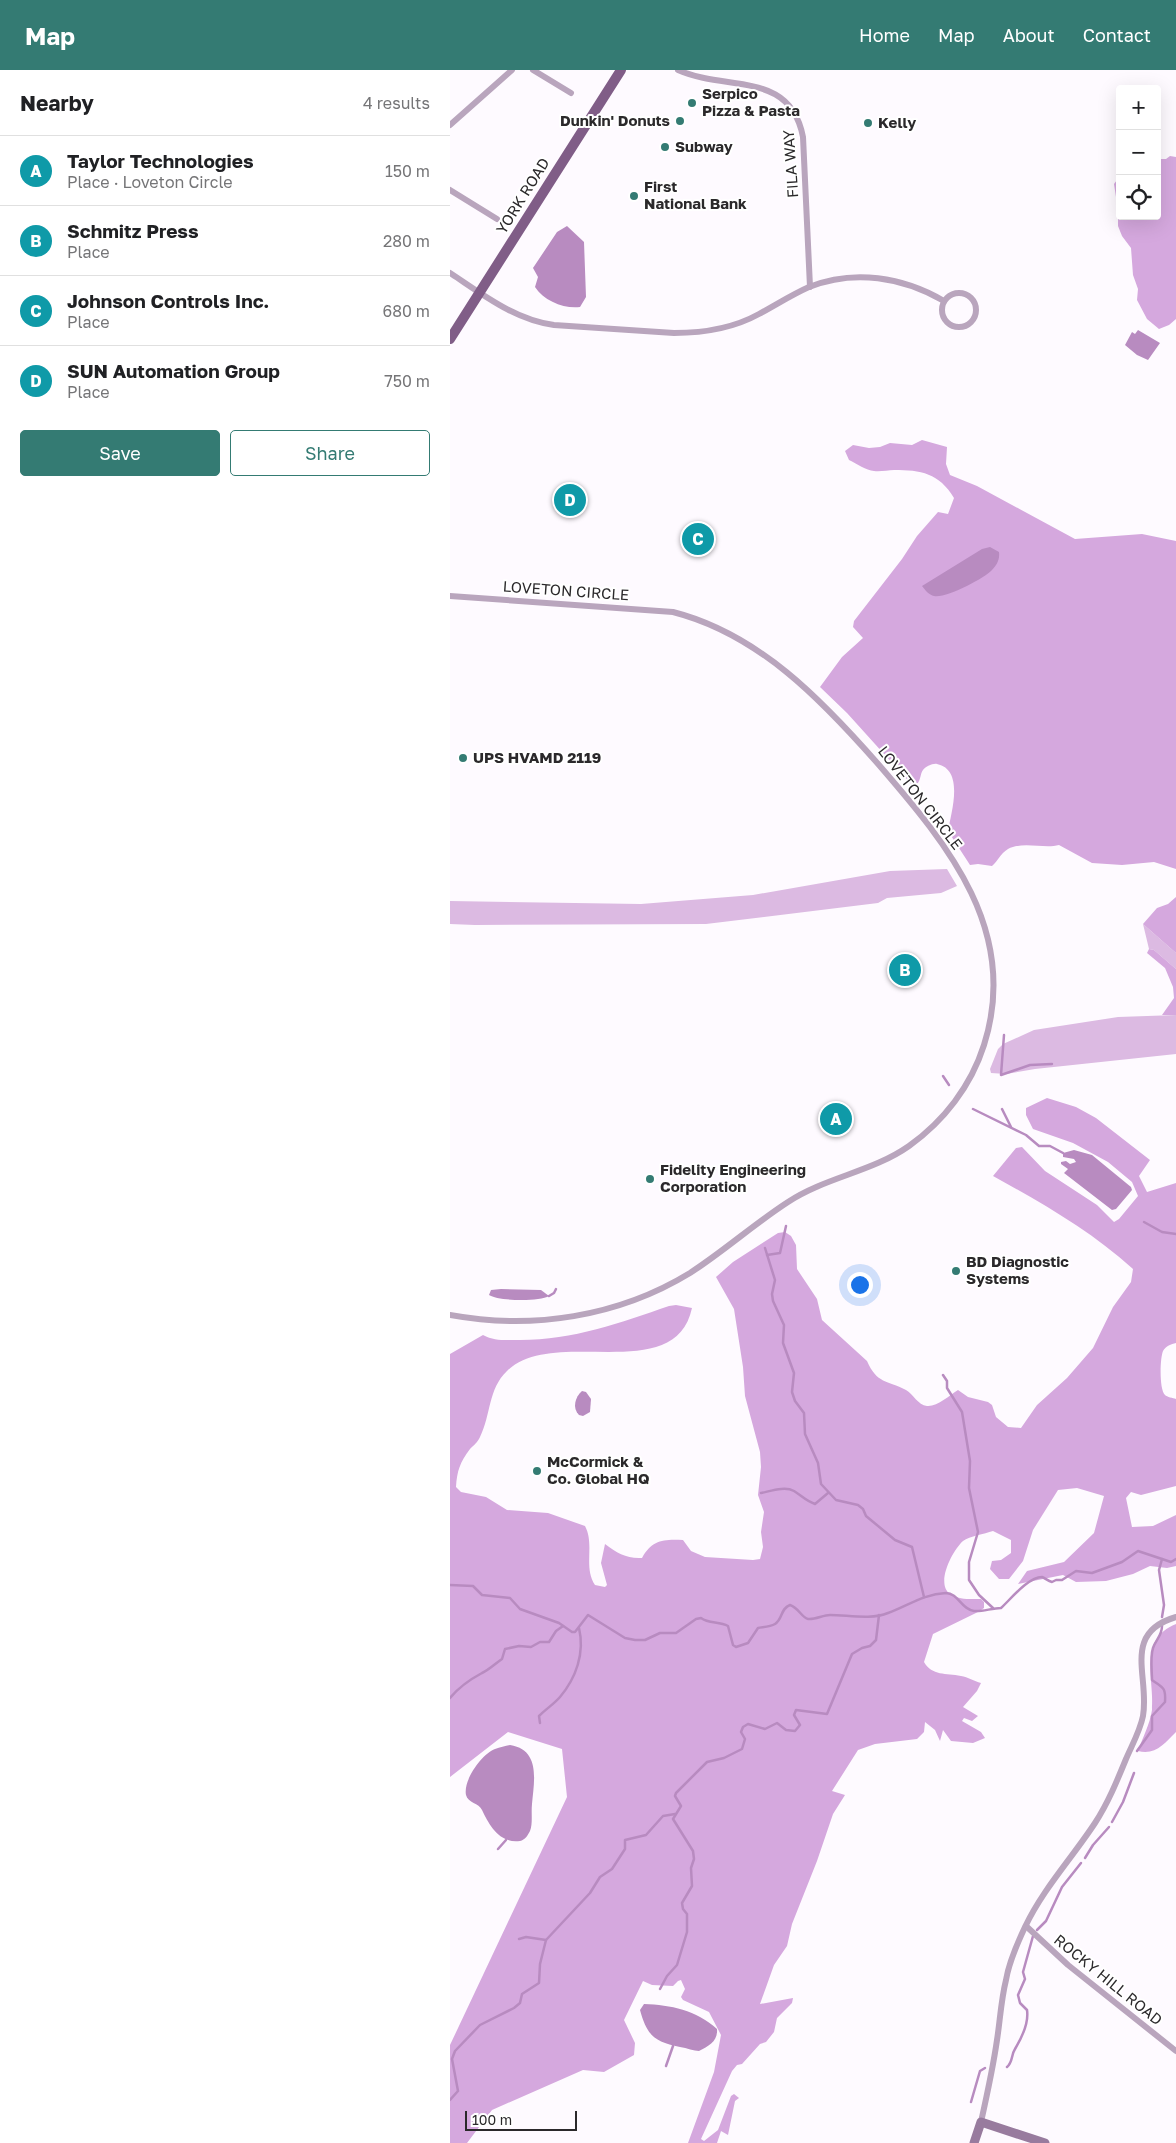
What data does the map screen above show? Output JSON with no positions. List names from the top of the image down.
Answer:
{
  "streets": {
    "main road": ["YORK ROAD"],
    "street": ["FILA WAY", "LOVETON CIRCLE", "ROCKY HILL ROAD"]
  },
  "places": [
    "Serpico Pizza & Pasta",
    "Dunkin' Donuts",
    "Kelly",
    "Subway",
    "First National Bank",
    "UPS HVAMD 2119",
    "Fidelity Engineering Corporation",
    "BD Diagnostic Systems",
    "McCormick & Co. Global HQ"
  ],
  "scale_bar": "100 m",
  "page": {
    "header": "Map",
    "nav": [
      "Home",
      "Map",
      "About",
      "Contact"
    ],
    "heading": ["Nearby", "4 results"],
    "map_buttons": ["+", "−"],
    "list": [
      {
        "mark": "A",
        "name": "Taylor Technologies",
        "note": "Place · Loveton Circle",
        "value": "150 m"
      },
      {
        "mark": "B",
        "name": "Schmitz Press",
        "note": "Place",
        "value": "280 m"
      },
      {
        "mark": "C",
        "name": "Johnson Controls Inc.",
        "note": "Place",
        "value": "680 m"
      },
      {
        "mark": "D",
        "name": "SUN Automation Group",
        "note": "Place",
        "value": "750 m"
      }
    ],
    "buttons": ["Save", "Share"],
    "pins": [
      "D",
      "C",
      "B",
      "A"
    ],
    "scale": "100 m"
  }
}
